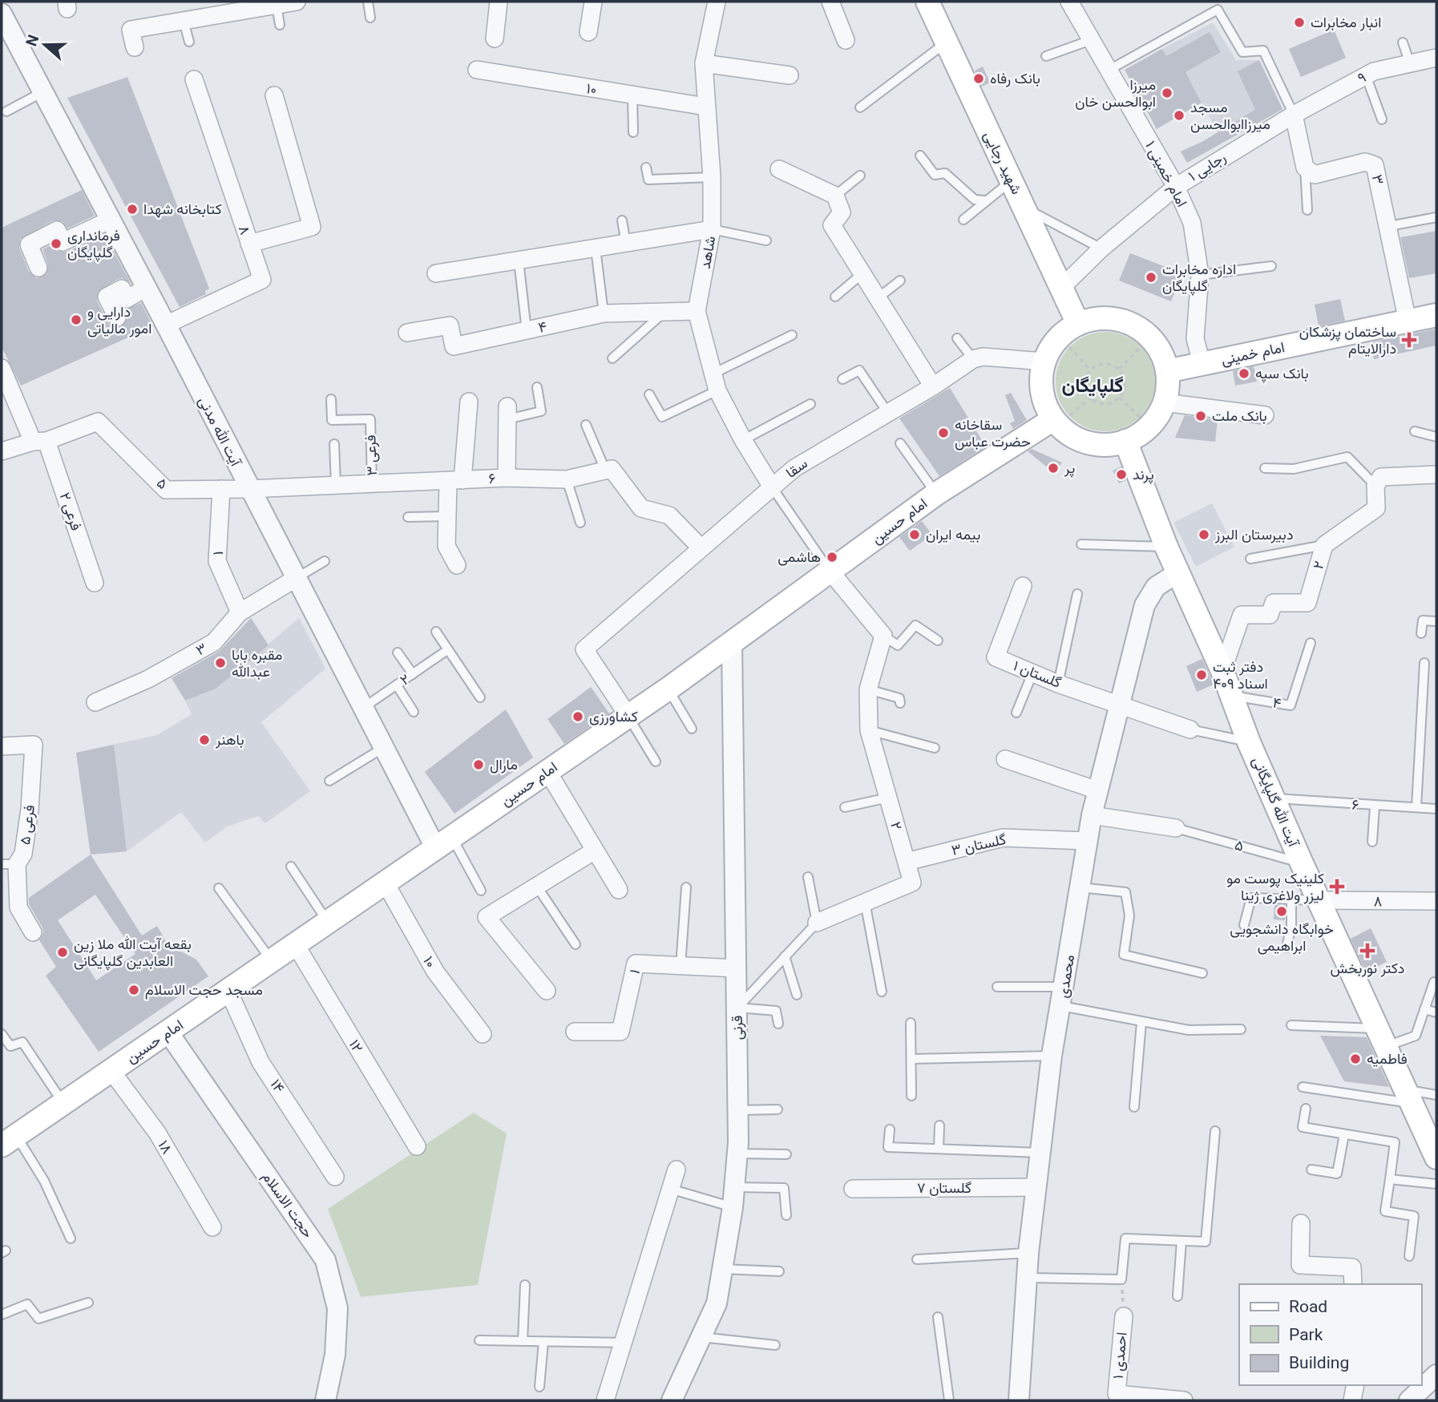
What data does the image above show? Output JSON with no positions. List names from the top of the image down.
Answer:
{
  "streets": {
    "main road": [
      "شهید رجایی",
      "امام خمینی",
      "امام حسین",
      "آیت الله گلپایگانی"
    ],
    "street": [
      "۹",
      "۱۰",
      "رجایی ۱",
      "امام خمینی ۱",
      "۳",
      "۸",
      "شاهد",
      "۴",
      "آیت الله مدنی",
      "سقا",
      "۶",
      "۵",
      "فرعی ۲",
      "۱",
      "۲",
      "گلستان ۱",
      "فرعی ۵",
      "گلستان ۳",
      "محمدی",
      "قرنی",
      "۱۲",
      "۱۴",
      "۱۸",
      "گلستان ۷",
      "حجت الاسلام",
      "احمدی ۱"
    ],
    "lane": ["فرعی ۳"]
  },
  "crossings": [
    ["۹", "رجایی ۱"],
    ["۱۰", "شاهد"],
    ["۱۰", "امام حسین"],
    ["شهید رجایی", "رجایی ۱"],
    ["رجایی ۱", "امام خمینی ۱"],
    ["امام خمینی ۱", "امام خمینی"],
    ["۳", "امام خمینی"],
    ["۳", "آیت الله مدنی"],
    ["۳", "۱"],
    ["۸", "آیت الله مدنی"],
    ["۸", "آیت الله گلپایگانی"],
    ["شاهد", "۴"],
    ["شاهد", "سقا"],
    ["۴", "آیت الله گلپایگانی"],
    ["آیت الله مدنی", "۶"],
    ["آیت الله مدنی", "۵"],
    ["آیت الله مدنی", "امام حسین"],
    ["آیت الله مدنی", "۲"],
    ["فرعی ۳", "۶"],
    ["سقا", "امام حسین"],
    ["۶", "۵"],
    ["۶", "آیت الله گلپایگانی"],
    ["۵", "فرعی ۲"],
    ["۵", "۱"],
    ["۵", "آیت الله گلپایگانی"],
    ["امام حسین", "قرنی"],
    ["امام حسین", "۱۲"],
    ["امام حسین", "۱۴"],
    ["امام حسین", "۱۸"],
    ["امام حسین", "حجت الاسلام"],
    ["۱", "قرنی"],
    ["۲", "آیت الله گلپایگانی"],
    ["۲", "گلستان ۳"],
    ["۲", "قرنی"],
    ["گلستان ۱", "محمدی"],
    ["آیت الله گلپایگانی", "محمدی"],
    ["گلستان ۳", "محمدی"],
    ["محمدی", "گلستان ۷"]
  ],
  "districts": ["گلپایگان"],
  "places": {
    "other": [
      "انبار مخابرات",
      "بانک رفاه",
      "میرزا ابوالحسن خان",
      "مسجد میرزاابوالحسن",
      "کتابخانه شهدا",
      "فرمانداری گلپایگان",
      "اداره مخابرات گلپایگان",
      "دارایی و امور مالیاتی",
      "بانک سپه",
      "بانک ملت",
      "سقاخانه حضرت عباس",
      "پر",
      "پرند",
      "بیمه ایران",
      "دبیرستان البرز",
      "هاشمی",
      "مقبره بابا عبدالله",
      "دفتر ثبت اسناد ۴۰۹",
      "کشاورزی",
      "باهنر",
      "مارال",
      "خوابگاه دانشجویی ابراهیمی",
      "بقعه آیت الله ملا زین العابدین گلپایگانی",
      "مسجد حجت الاسلام",
      "فاطمیه"
    ],
    "health": ["ساختمان پزشکان دارالایتام", "کلینیک پوست مو لیزر ولاغری ژینا", "دکتر نوربخش"]
  },
  "legend": ["Road", "Park", "Building"],
  "north": "left"
}
